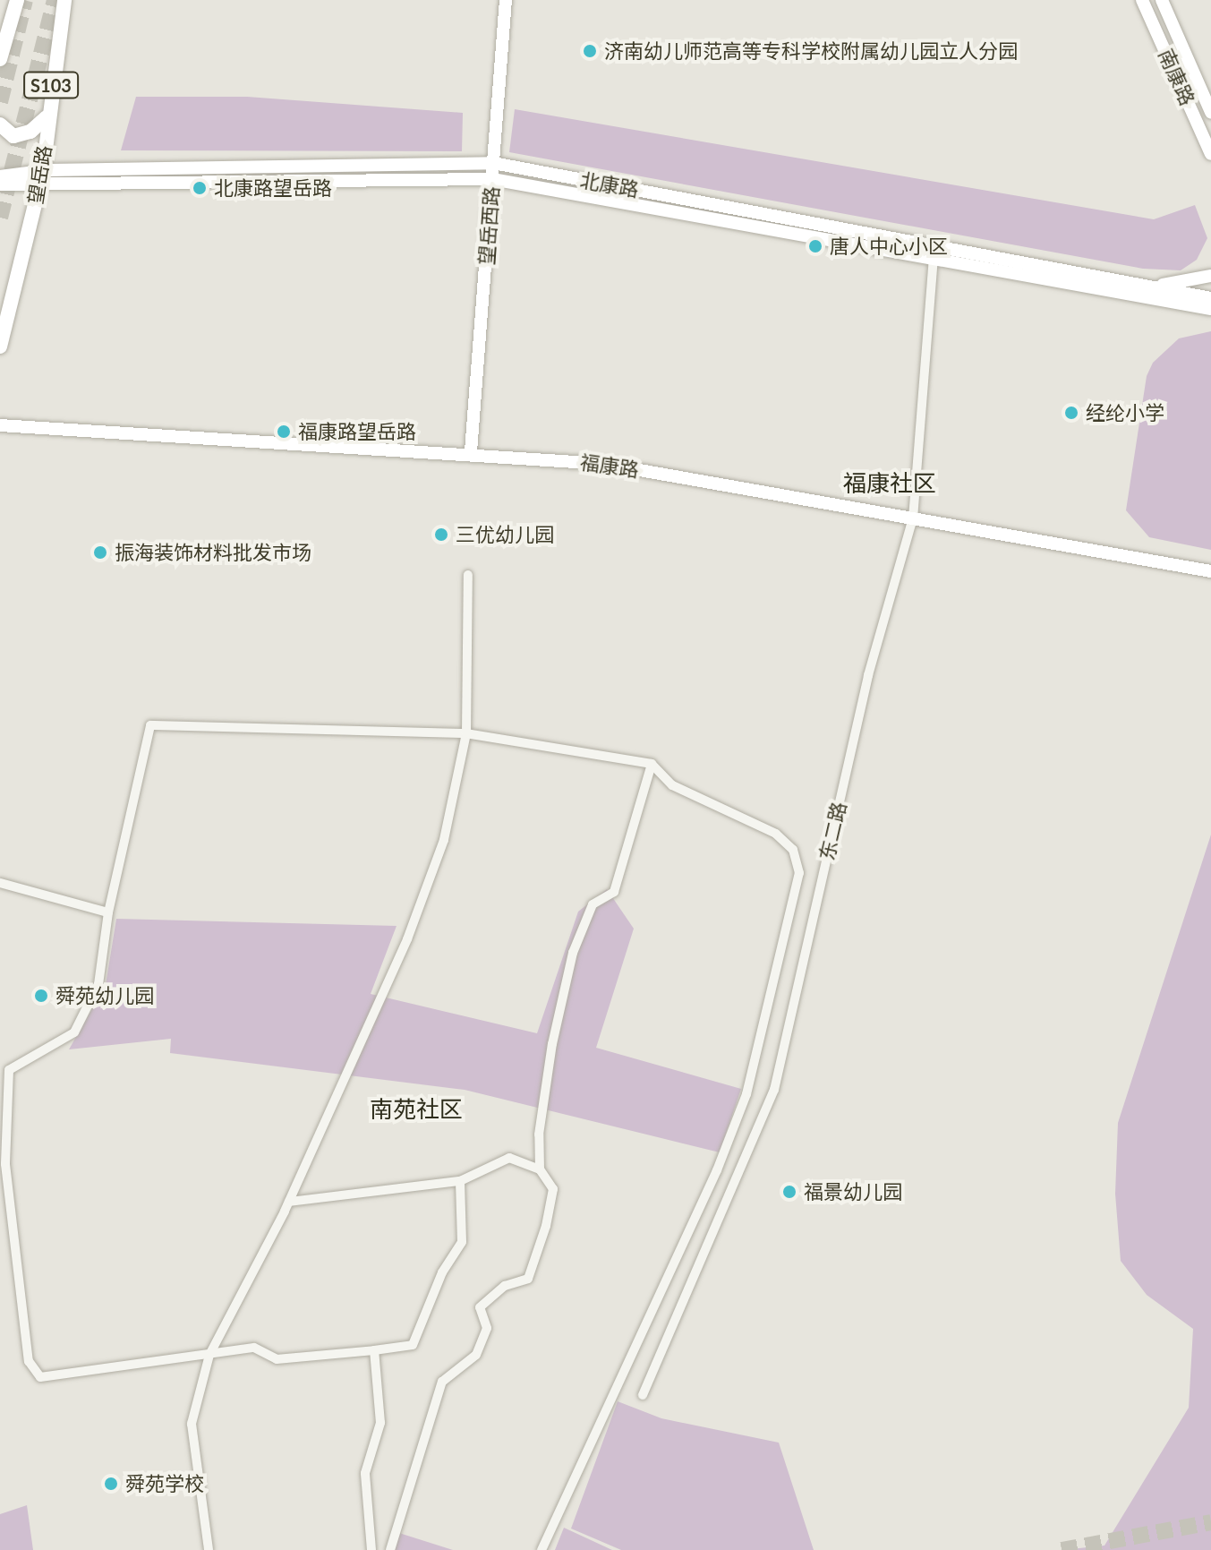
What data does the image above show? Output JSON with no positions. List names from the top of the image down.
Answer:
{
  "streets": {
    "main road": [
      "南康路",
      "S103",
      "望岳路",
      "北康路",
      "望岳西路",
      "福康路"
    ],
    "street": ["东二路"]
  },
  "crossings": [
    ["望岳路", "北康路"],
    ["北康路", "望岳西路"],
    ["北康路", "东二路"],
    ["望岳西路", "福康路"],
    ["福康路", "东二路"]
  ],
  "districts": ["福康社区", "南苑社区"],
  "places": [
    "济南幼儿师范高等专科学校附属幼儿园立人分园",
    "北康路望岳路",
    "唐人中心小区",
    "经纶小学",
    "福康路望岳路",
    "三优幼儿园",
    "振海装饰材料批发市场",
    "舜苑幼儿园",
    "福景幼儿园",
    "舜苑学校"
  ]
}
